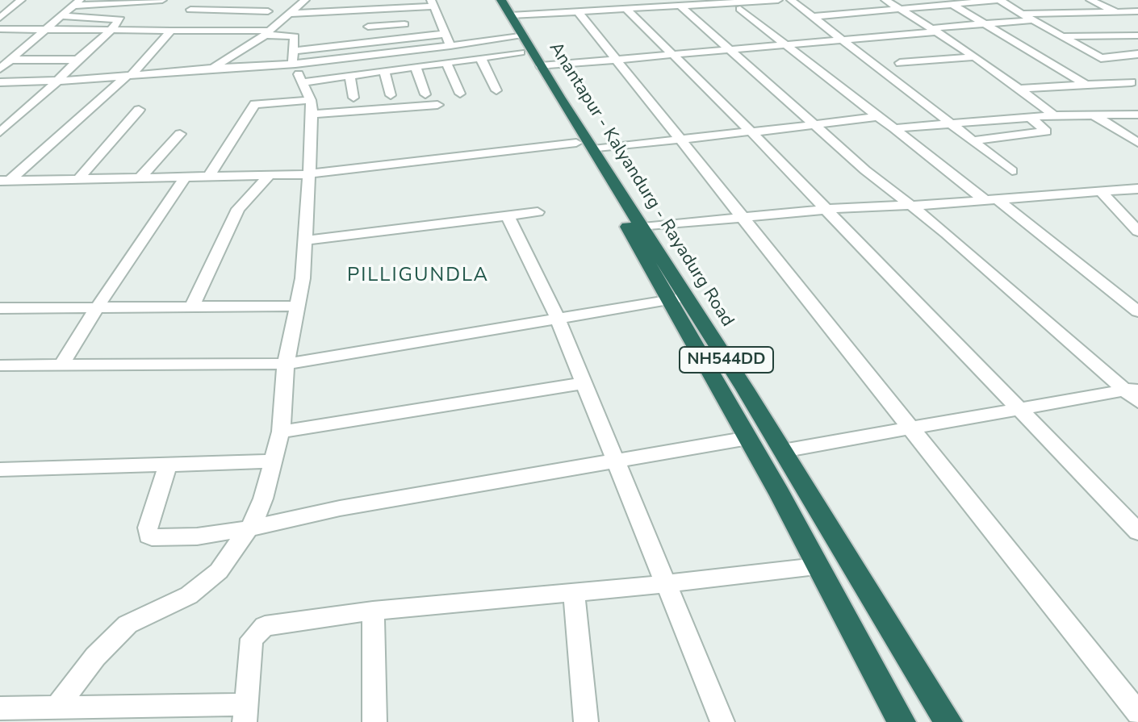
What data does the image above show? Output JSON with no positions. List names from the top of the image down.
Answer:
{
  "streets": {
    "highway": ["Anantapur - Kalyandurg - Rayadurg Road", "NH544DD"]
  },
  "districts": ["PILLIGUNDLA"]
}
